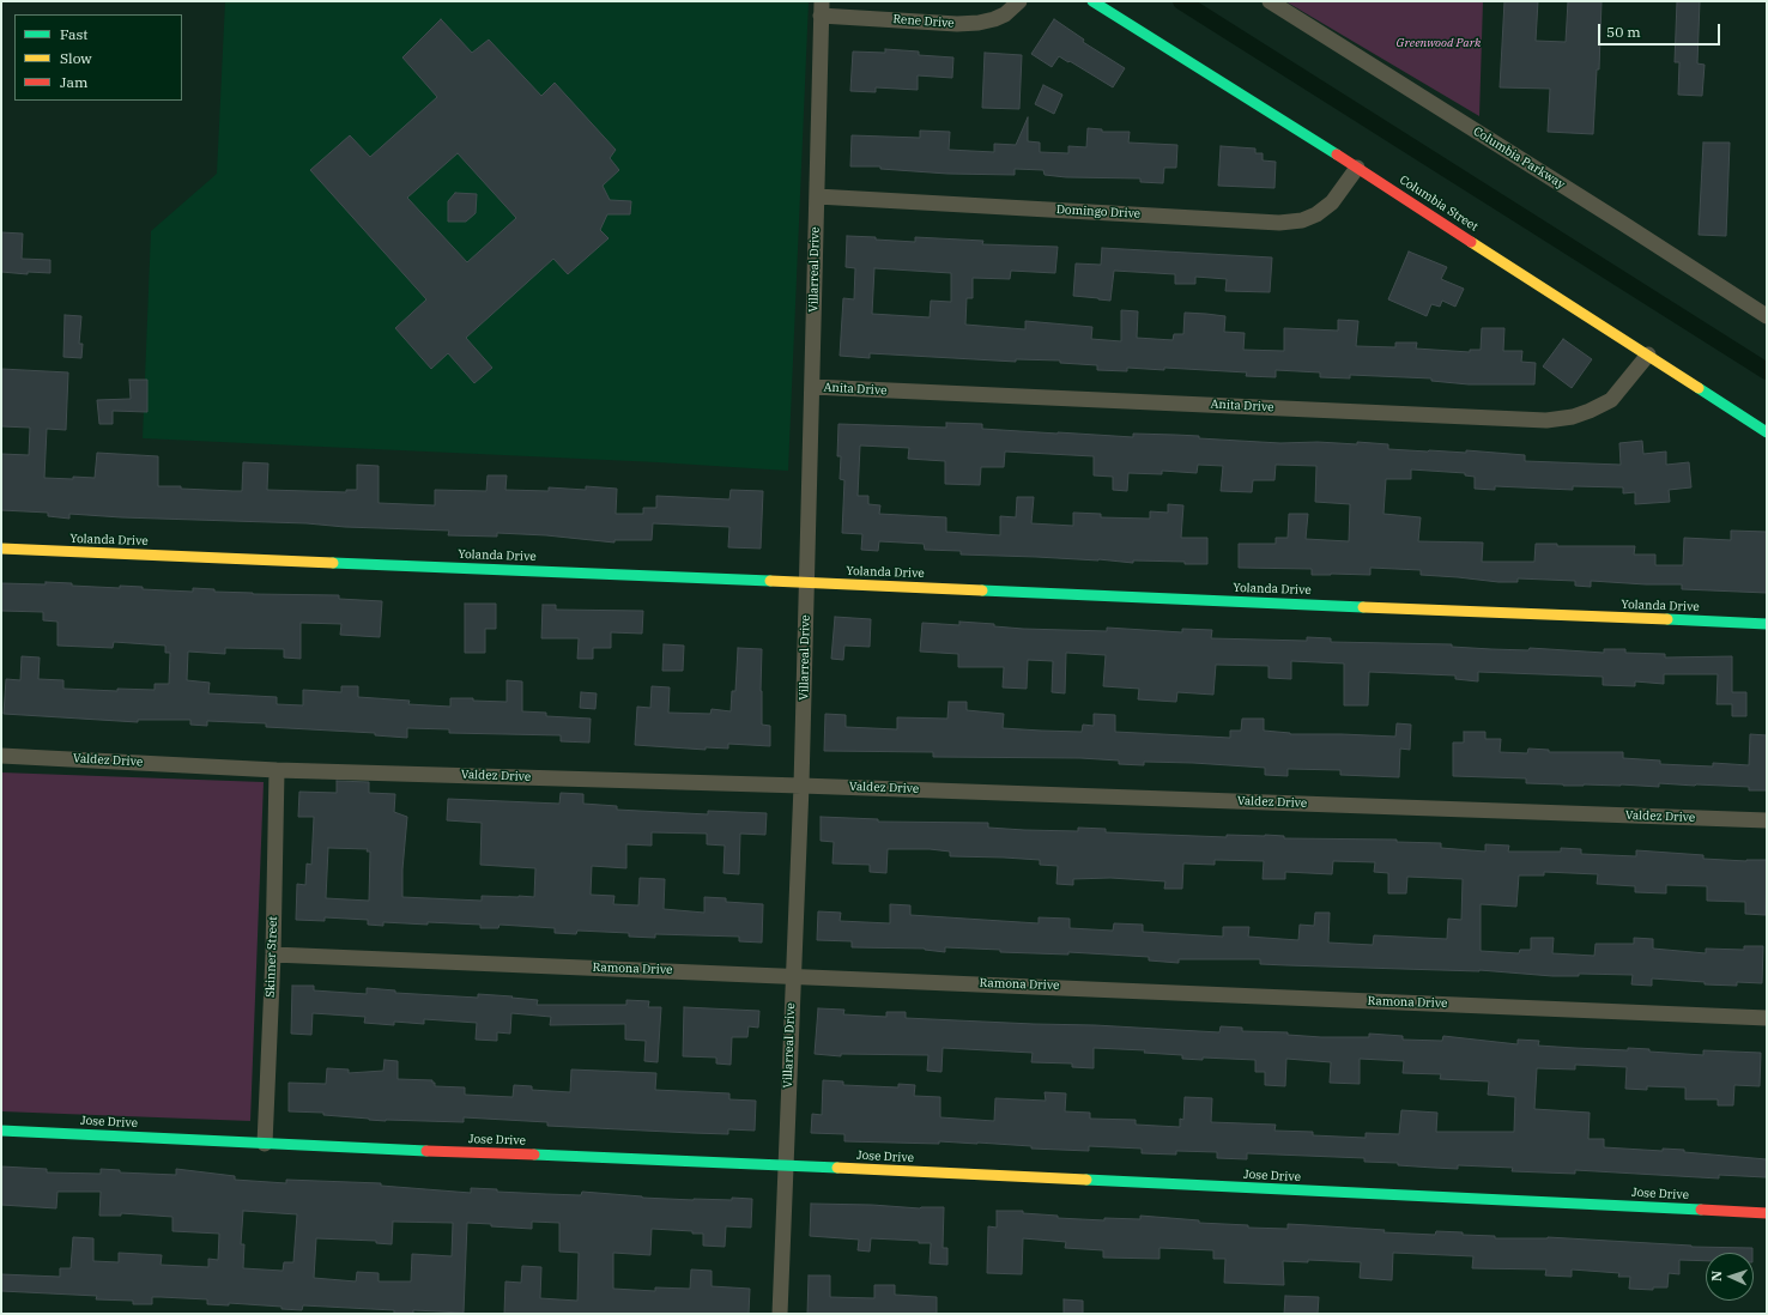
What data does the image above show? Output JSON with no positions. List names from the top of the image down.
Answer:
{
  "streets": {
    "street": [
      "Rene Drive",
      "Columbia Parkway",
      "Columbia Street",
      "Domingo Drive",
      "Villarreal Drive",
      "Anita Drive",
      "Yolanda Drive",
      "Valdez Drive",
      "Skinner Street",
      "Ramona Drive",
      "Jose Drive"
    ]
  },
  "crossings": [
    ["Rene Drive", "Villarreal Drive"],
    ["Columbia Street", "Domingo Drive"],
    ["Columbia Street", "Anita Drive"],
    ["Domingo Drive", "Villarreal Drive"],
    ["Villarreal Drive", "Anita Drive"],
    ["Villarreal Drive", "Yolanda Drive"],
    ["Villarreal Drive", "Valdez Drive"],
    ["Villarreal Drive", "Ramona Drive"],
    ["Villarreal Drive", "Jose Drive"],
    ["Valdez Drive", "Skinner Street"],
    ["Skinner Street", "Ramona Drive"],
    ["Skinner Street", "Jose Drive"]
  ],
  "parks": ["Greenwood Park"],
  "legend": ["Fast", "Slow", "Jam"],
  "scale_bar": "50 m",
  "north": "left"
}
